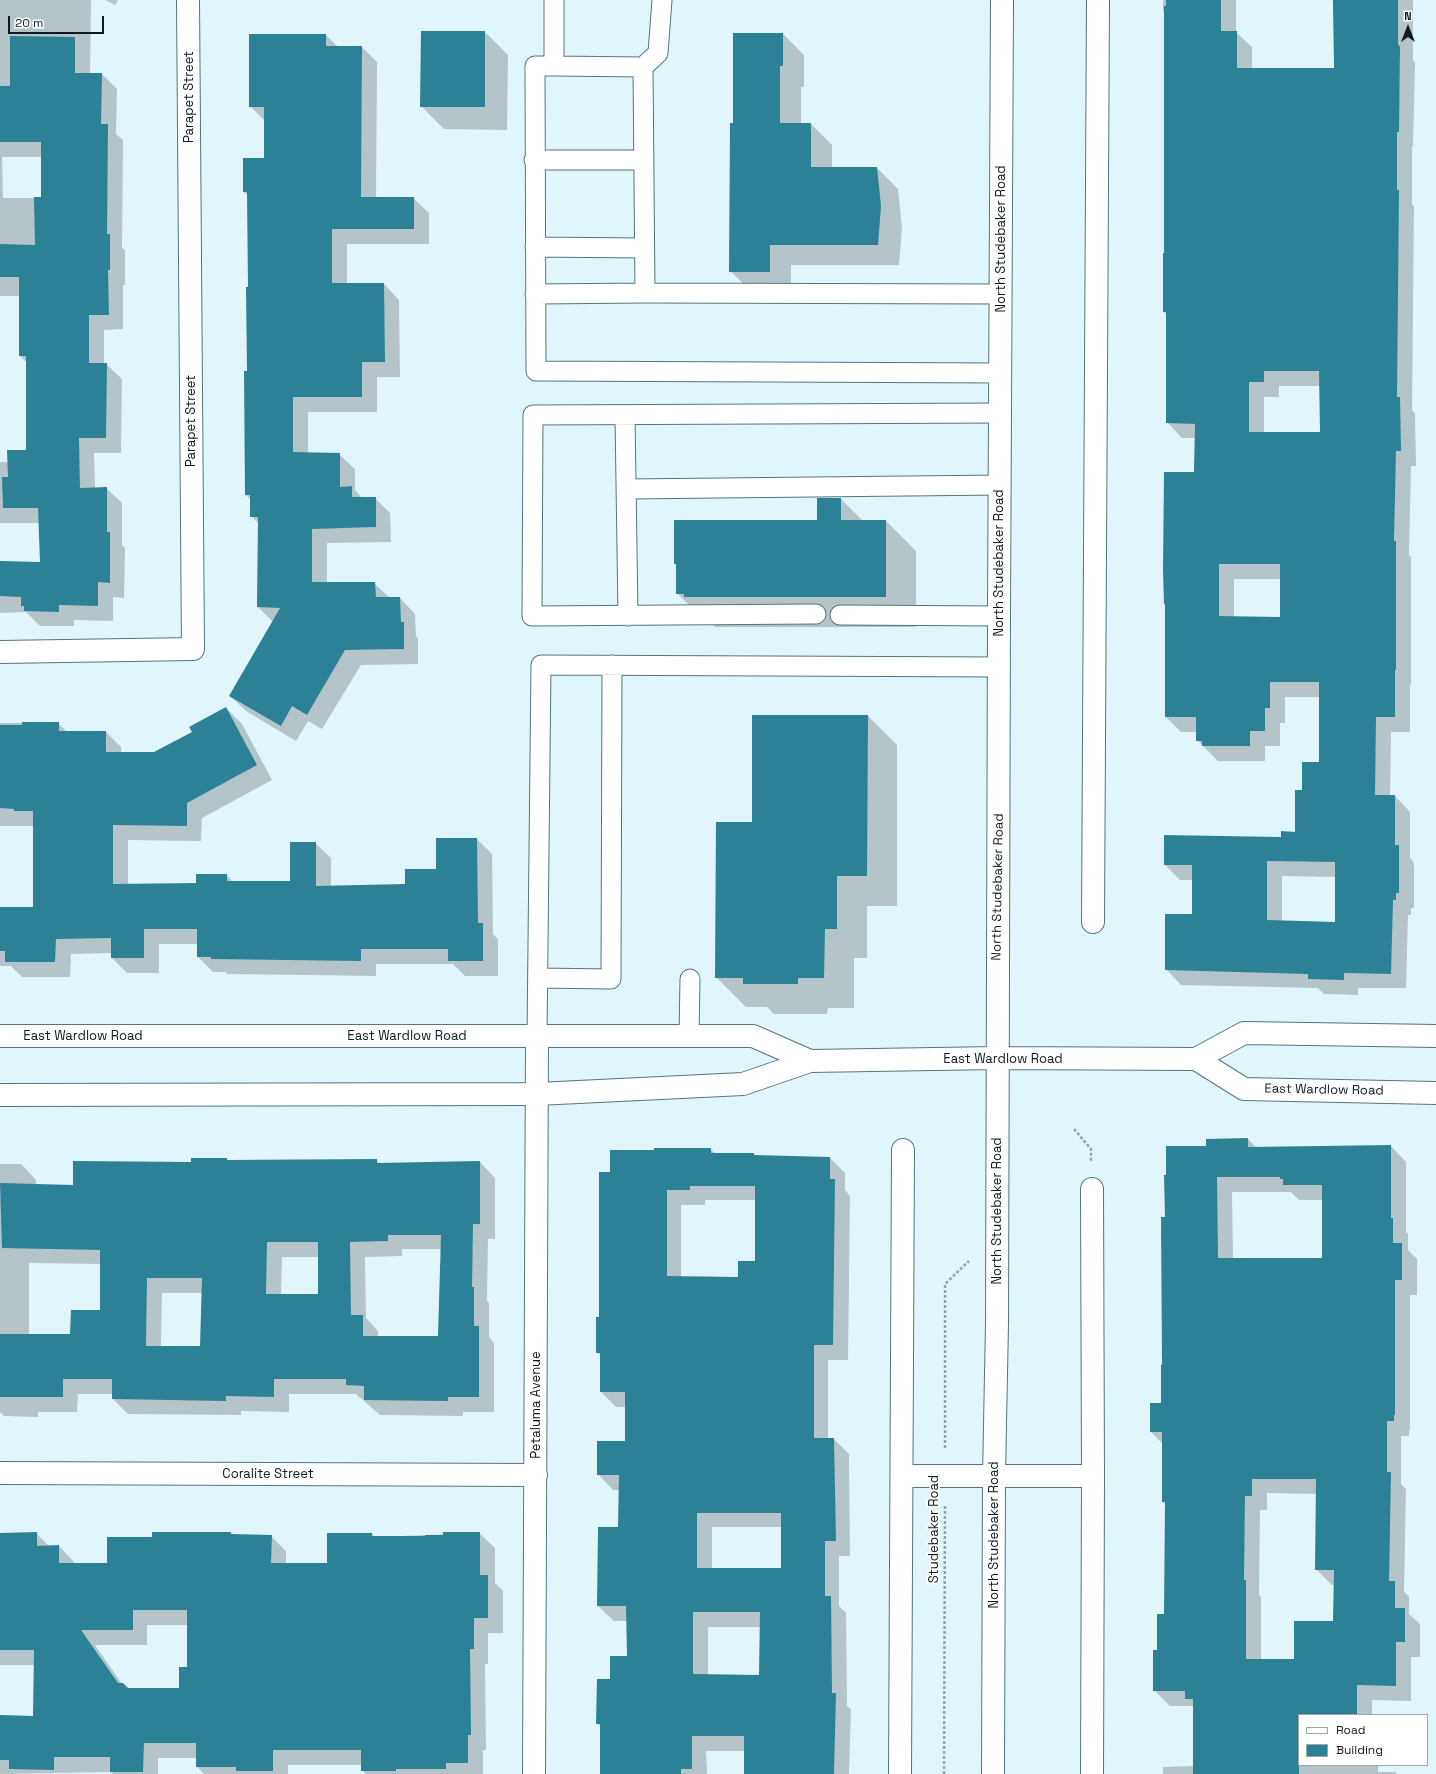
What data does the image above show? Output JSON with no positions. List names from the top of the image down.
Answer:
{
  "streets": {
    "street": [
      "Parapet Street",
      "North Studebaker Road",
      "East Wardlow Road",
      "Petaluma Avenue",
      "Coralite Street"
    ],
    "path": ["Studebaker Road"]
  },
  "crossings": [
    ["North Studebaker Road", "East Wardlow Road"],
    ["East Wardlow Road", "Petaluma Avenue"],
    ["Petaluma Avenue", "Coralite Street"]
  ],
  "legend": ["Road", "Building"],
  "scale_bar": "20 m",
  "north": "top"
}
